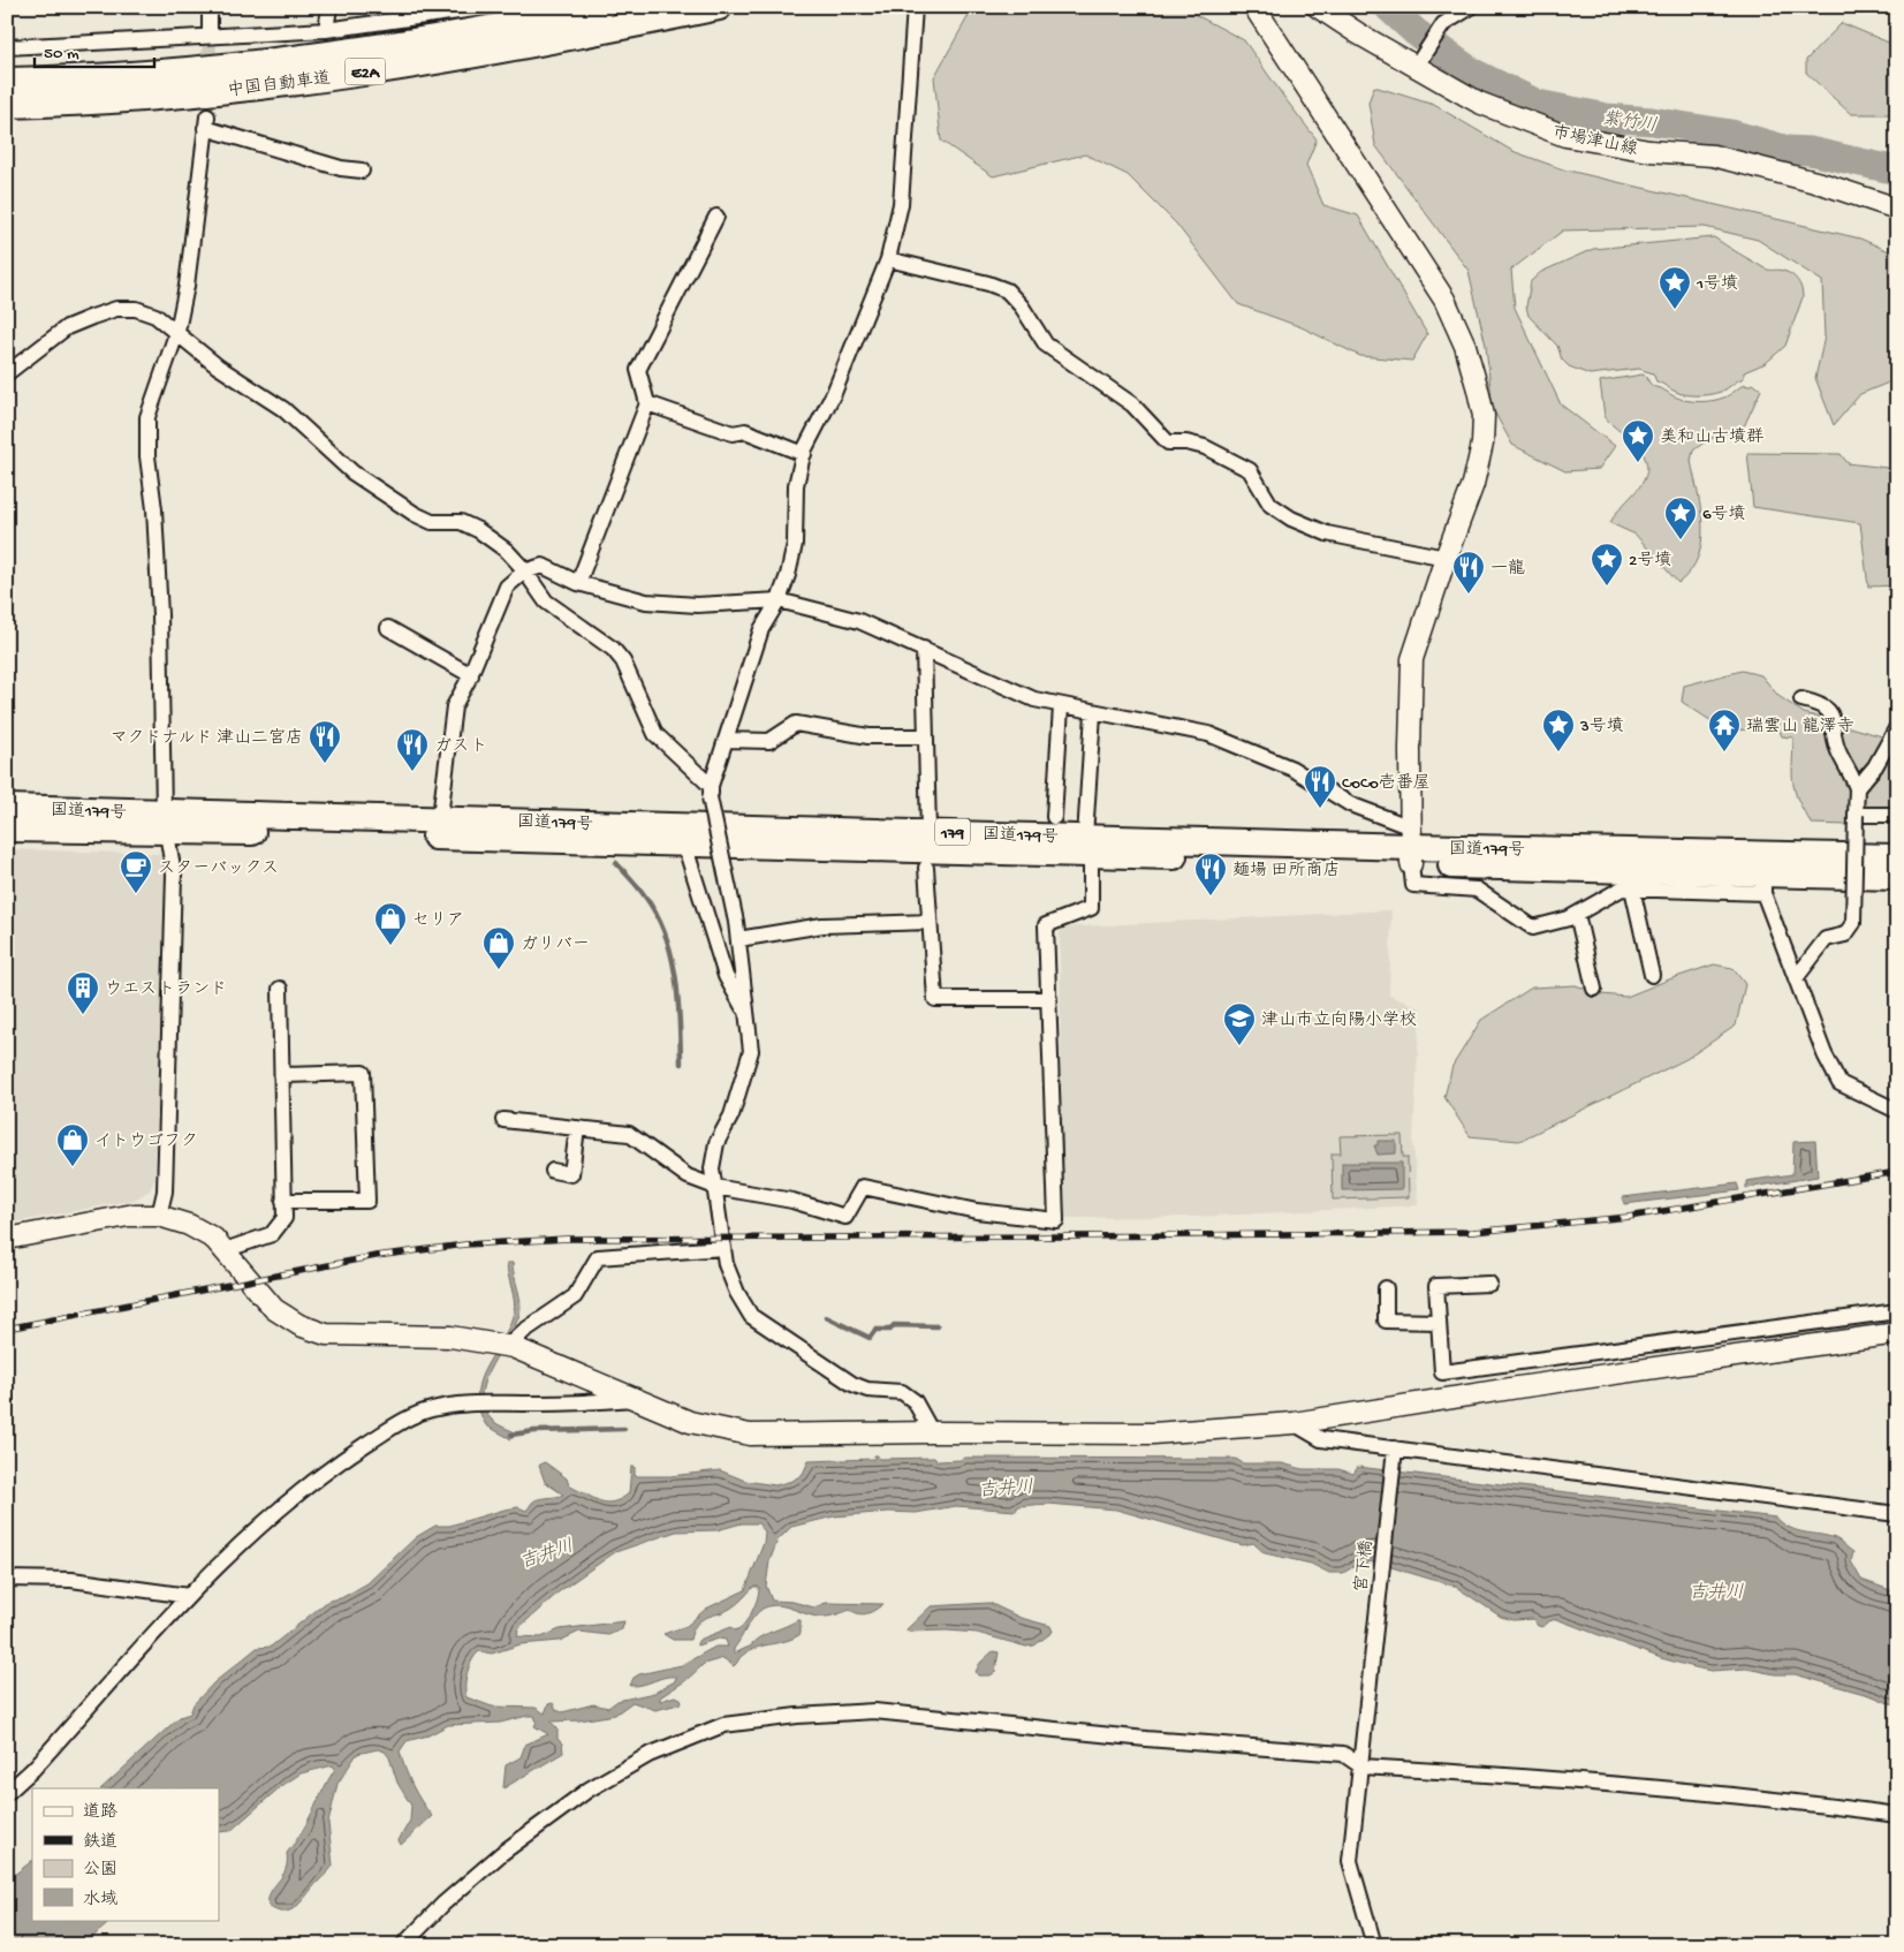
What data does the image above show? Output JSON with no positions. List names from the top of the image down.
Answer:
{
  "streets": {
    "highway": [
      "E2A",
      "中国自動車道",
      "国道179号",
      "179"
    ],
    "street": ["市場津山線", "宮下橋"]
  },
  "water": ["紫竹川", "吉井川"],
  "places": {
    "place": [
      "1号墳",
      "美和山古墳群",
      "6号墳",
      "2号墳",
      "3号墳"
    ],
    "restaurant": [
      "一龍",
      "マクドナルド 津山二宮店",
      "ガスト",
      "CoCo壱番屋",
      "麺場 田所商店"
    ],
    "temple": ["瑞雲山 龍澤寺"],
    "cafe": ["スターバックス"],
    "shop": ["セリア", "ガリバー", "イトウゴフク"],
    "building": ["ウエストランド"],
    "school or university": ["津山市立向陽小学校"]
  },
  "legend": [
    "道路",
    "鉄道",
    "公園",
    "水域"
  ],
  "scale_bar": "50 m"
}
